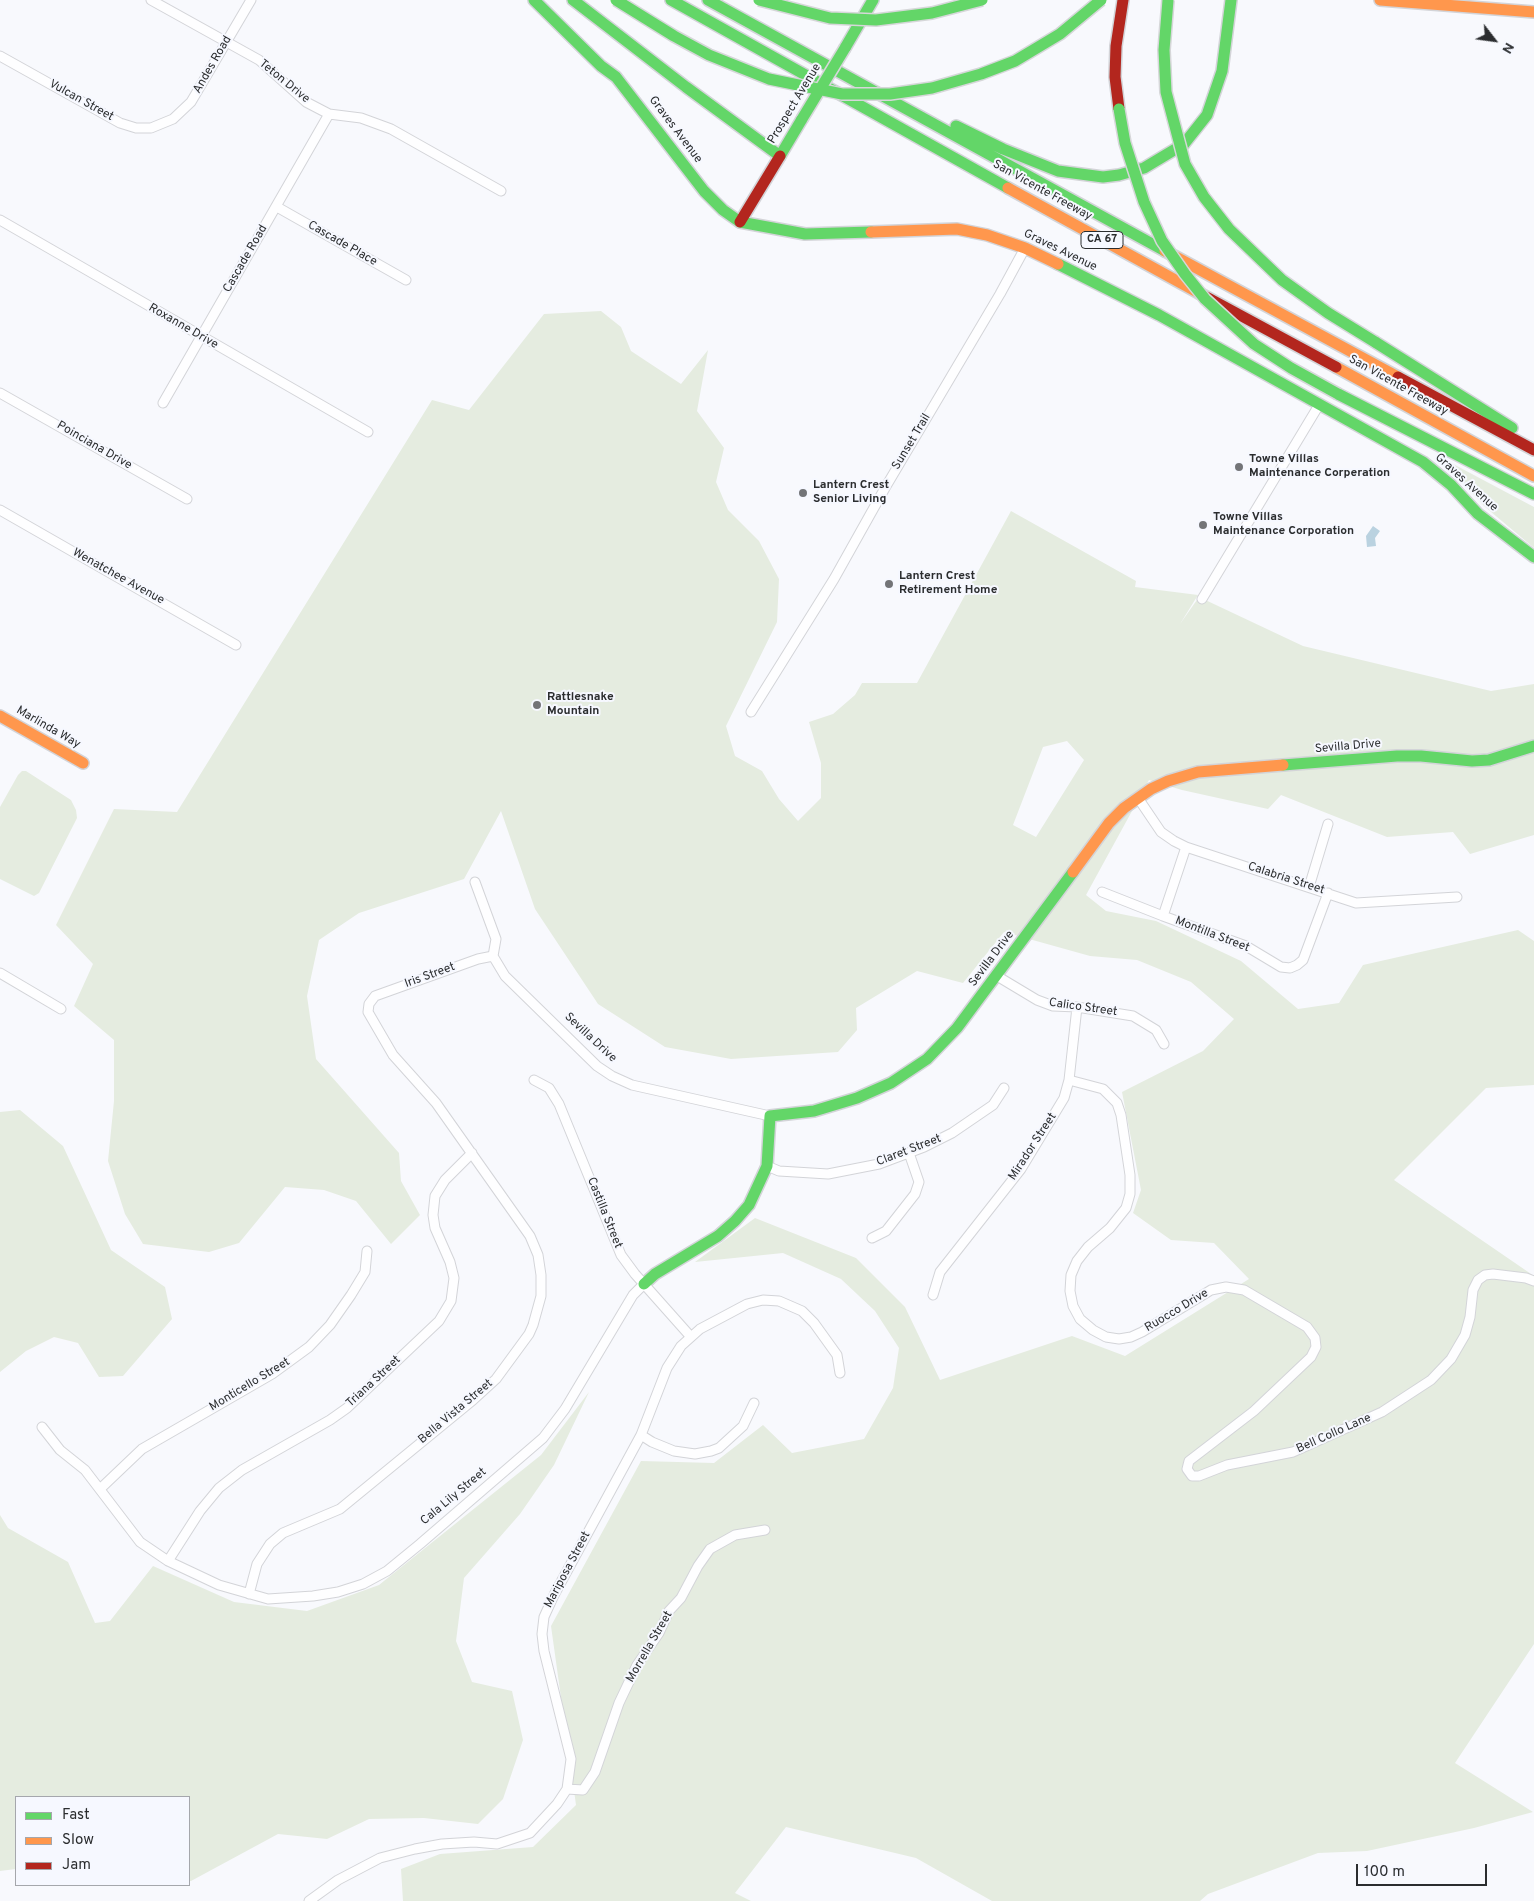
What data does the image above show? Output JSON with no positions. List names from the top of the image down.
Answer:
{
  "streets": {
    "main road": [
      "Prospect Avenue",
      "Graves Avenue",
      "San Vicente Freeway",
      "CA 67",
      "Marlinda Way",
      "Sevilla Drive",
      "Cala Lily Street"
    ],
    "street": [
      "Andes Road",
      "Teton Drive",
      "Vulcan Street",
      "Cascade Place",
      "Cascade Road",
      "Roxanne Drive",
      "Sunset Trail",
      "Poinciana Drive",
      "Wenatchee Avenue",
      "Calabria Street",
      "Montilla Street",
      "Iris Street",
      "Calico Street",
      "Mirador Street",
      "Claret Street",
      "Castilla Street",
      "Ruocco Drive",
      "Triana Street",
      "Monticello Street",
      "Bella Vista Street",
      "Bell Collo Lane",
      "Mariposa Street",
      "Morrella Street"
    ]
  },
  "crossings": [
    ["Andes Road", "Teton Drive"],
    ["Andes Road", "Vulcan Street"],
    ["Teton Drive", "Cascade Road"],
    ["Prospect Avenue", "Graves Avenue"],
    ["Graves Avenue", "Sunset Trail"],
    ["Cascade Place", "Cascade Road"],
    ["Cascade Road", "Roxanne Drive"],
    ["Sevilla Drive", "Calabria Street"],
    ["Sevilla Drive", "Iris Street"],
    ["Sevilla Drive", "Calico Street"],
    ["Sevilla Drive", "Cala Lily Street"],
    ["Calabria Street", "Montilla Street"],
    ["Iris Street", "Bella Vista Street"],
    ["Calico Street", "Mirador Street"],
    ["Mirador Street", "Ruocco Drive"],
    ["Claret Street", "Cala Lily Street"],
    ["Castilla Street", "Cala Lily Street"],
    ["Castilla Street", "Mariposa Street"],
    ["Ruocco Drive", "Bell Collo Lane"],
    ["Triana Street", "Bella Vista Street"],
    ["Triana Street", "Cala Lily Street"],
    ["Monticello Street", "Cala Lily Street"],
    ["Bella Vista Street", "Cala Lily Street"],
    ["Mariposa Street", "Morrella Street"]
  ],
  "places": [
    "Towne Villas Maintenance Corperation",
    "Lantern Crest Senior Living",
    "Towne Villas Maintenance Corporation",
    "Lantern Crest Retirement Home",
    "Rattlesnake Mountain"
  ],
  "legend": ["Fast", "Slow", "Jam"],
  "scale_bar": "100 m",
  "north": "bottom right"
}
